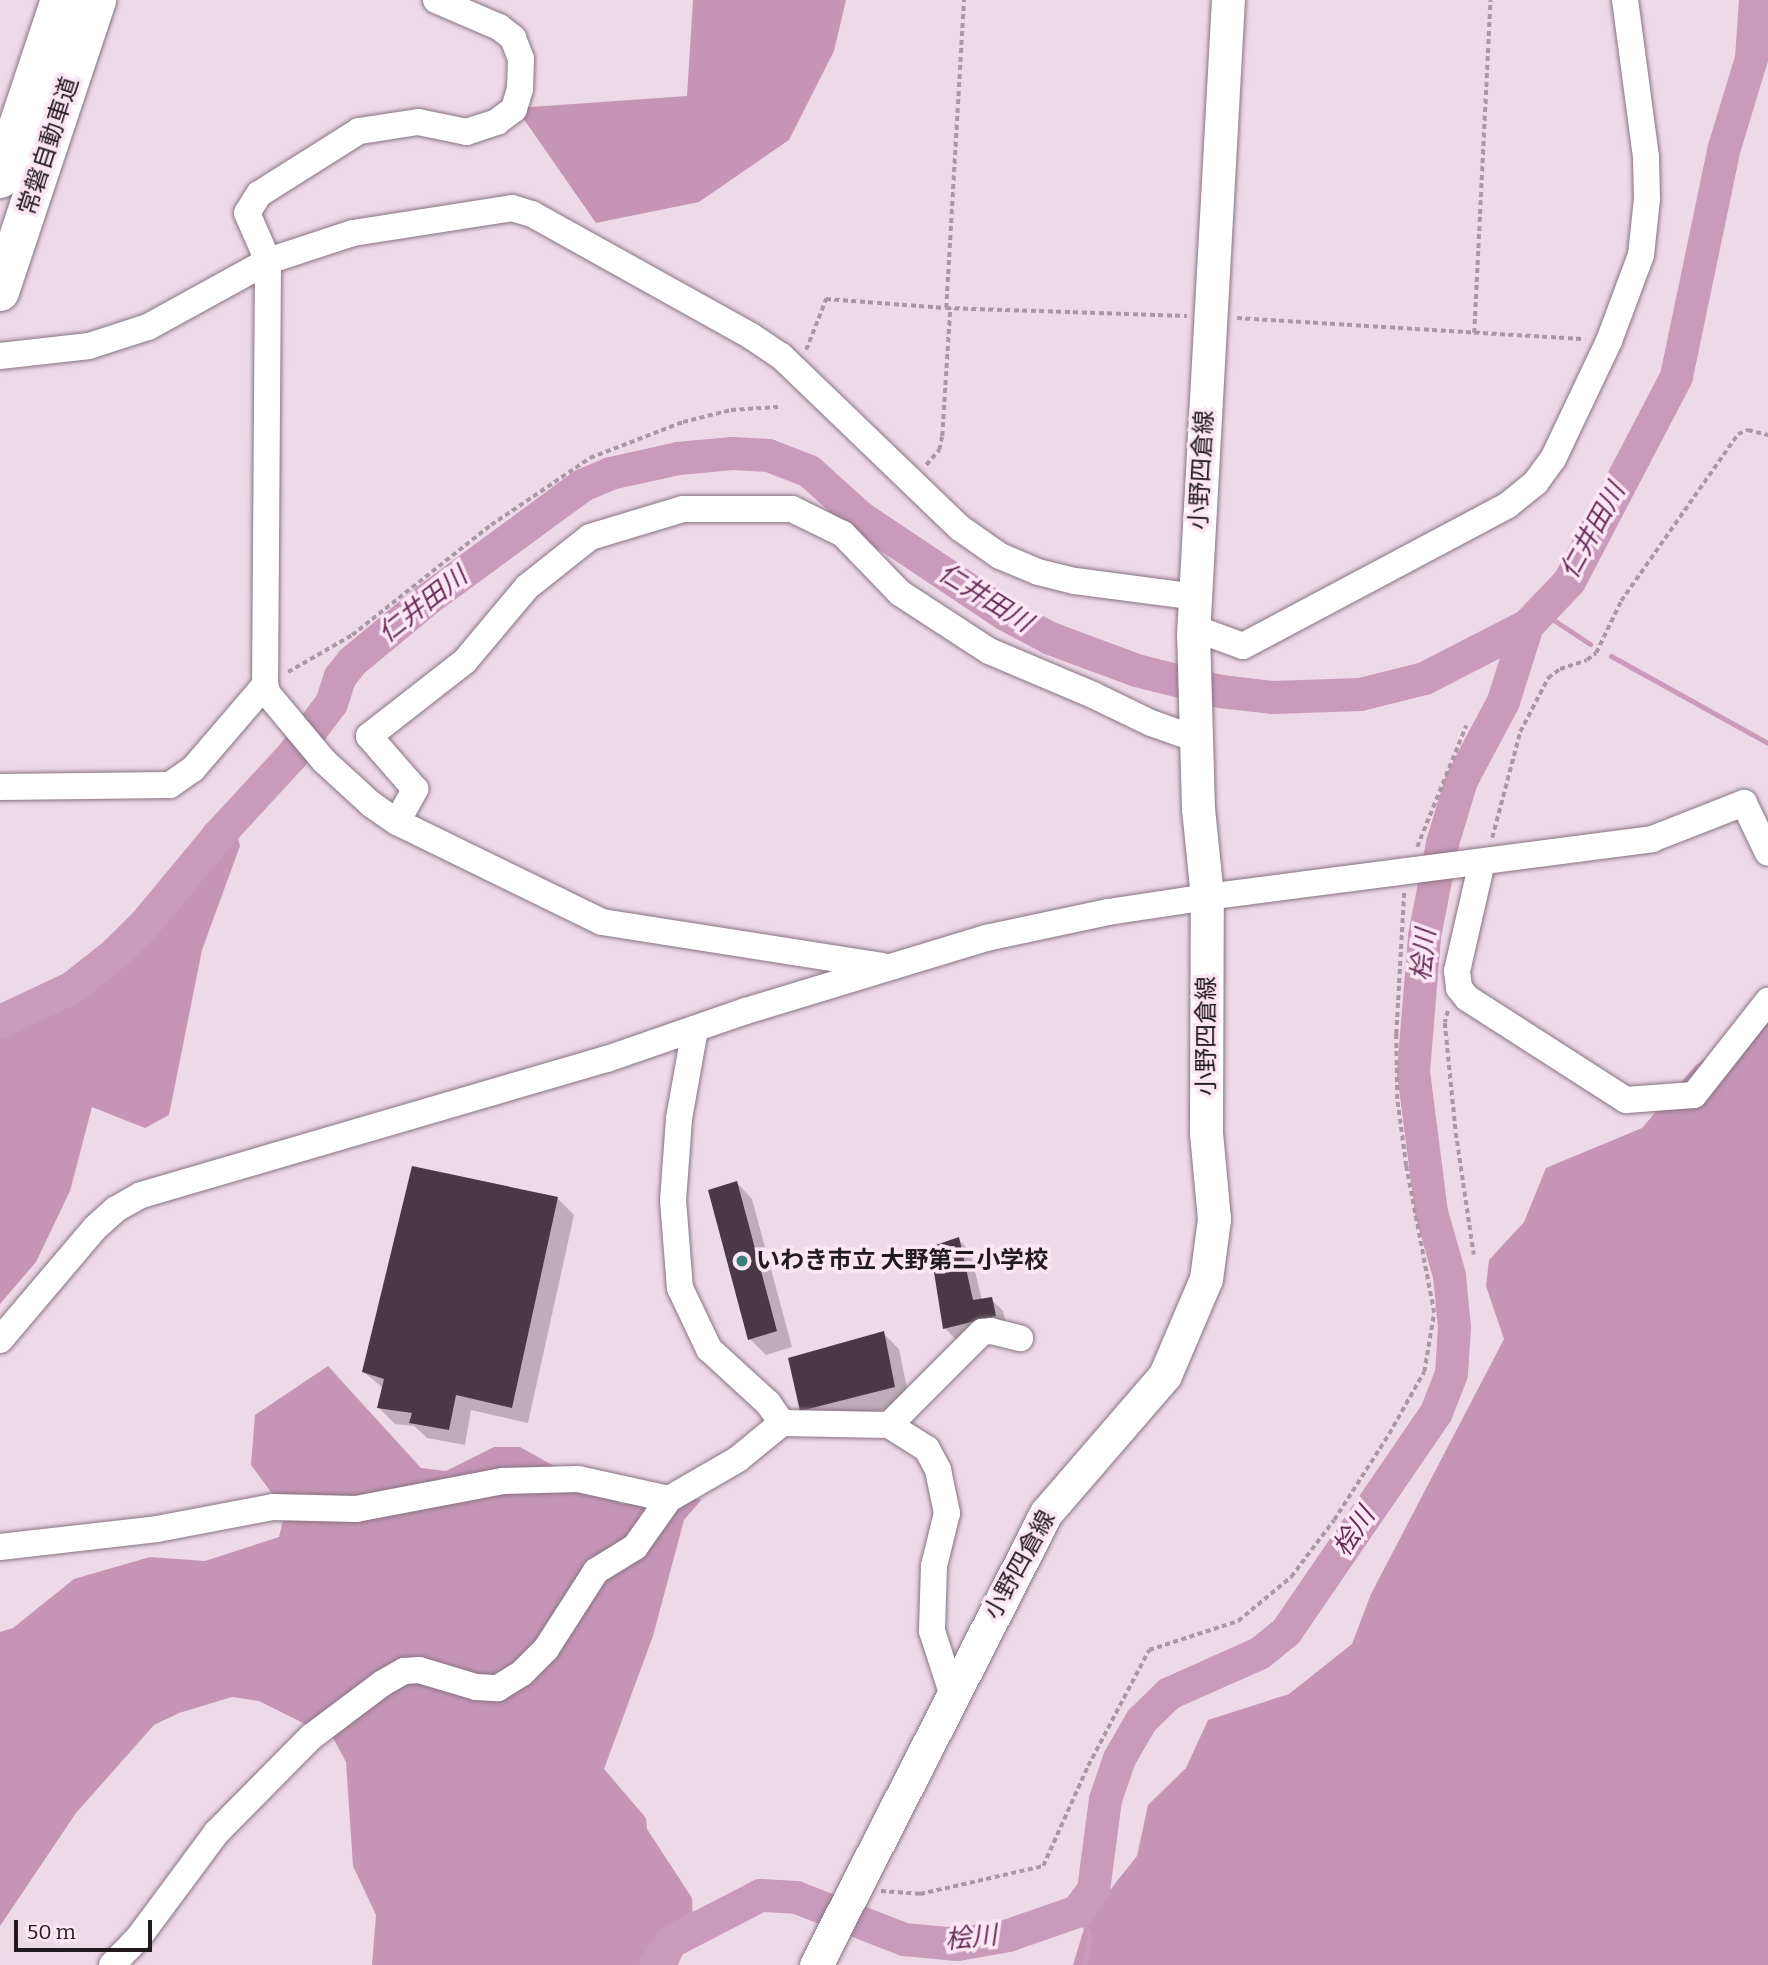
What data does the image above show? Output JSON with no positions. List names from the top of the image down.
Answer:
{
  "streets": {
    "highway": ["常磐自動車道"],
    "main road": ["小野四倉線"]
  },
  "water": ["仁井田川", "桧川"],
  "places": ["いわき市立 大野第二小学校"],
  "scale_bar": "50 m"
}
